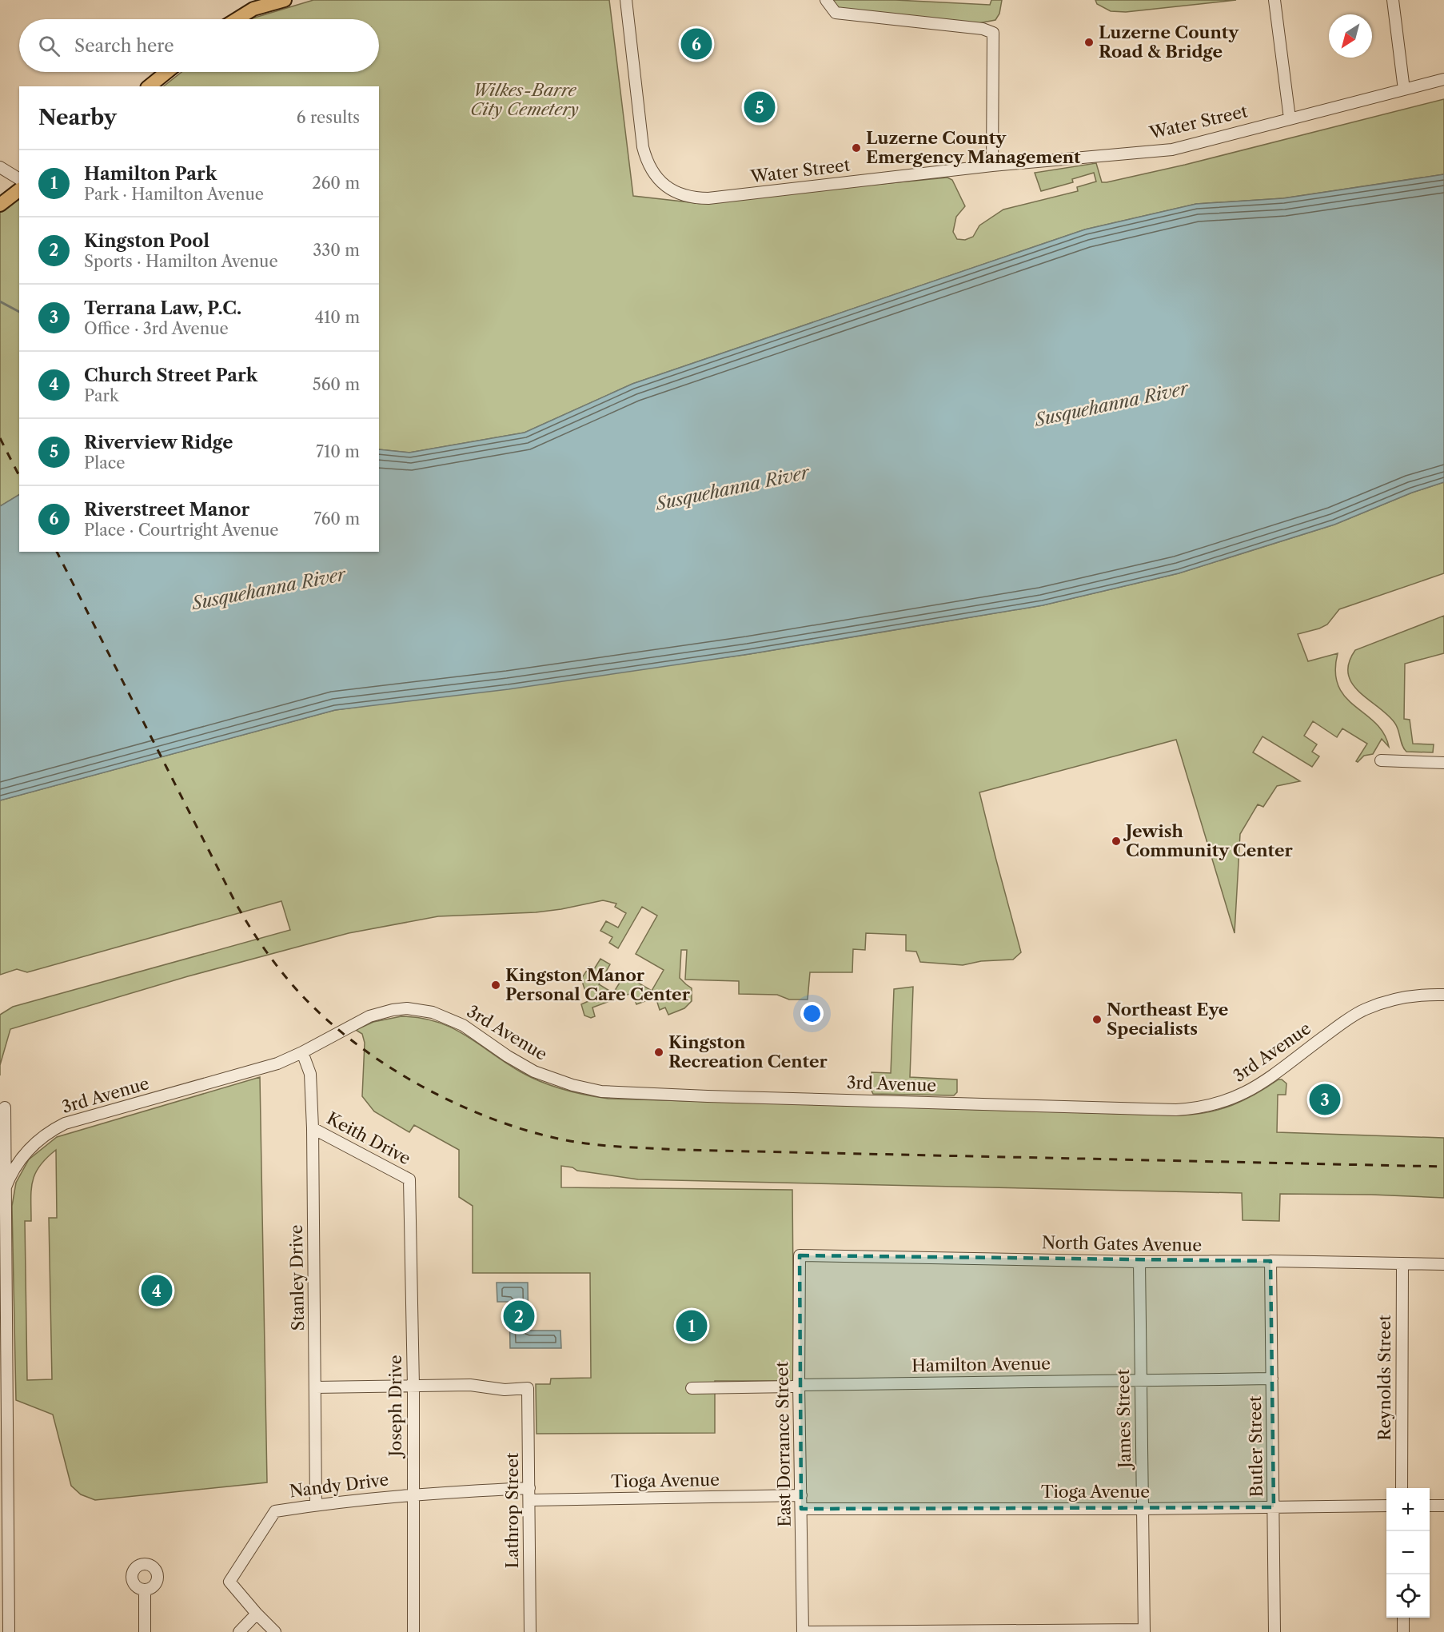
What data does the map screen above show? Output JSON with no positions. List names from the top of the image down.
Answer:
{
  "streets": {
    "street": [
      "Water Street",
      "3rd Avenue",
      "Keith Drive",
      "North Gates Avenue",
      "Stanley Drive",
      "Hamilton Avenue",
      "Reynolds Street",
      "Joseph Drive",
      "James Street",
      "East Dorrance Street",
      "Butler Street",
      "Tioga Avenue",
      "Nandy Drive",
      "Lathrop Street"
    ]
  },
  "crossings": [
    ["3rd Avenue", "Stanley Drive"],
    ["Keith Drive", "Stanley Drive"],
    ["Keith Drive", "Joseph Drive"],
    ["North Gates Avenue", "Reynolds Street"],
    ["North Gates Avenue", "James Street"],
    ["North Gates Avenue", "East Dorrance Street"],
    ["North Gates Avenue", "Butler Street"],
    ["Stanley Drive", "Nandy Drive"],
    ["Hamilton Avenue", "James Street"],
    ["Hamilton Avenue", "East Dorrance Street"],
    ["Hamilton Avenue", "Butler Street"],
    ["Joseph Drive", "Nandy Drive"],
    ["Joseph Drive", "Lathrop Street"],
    ["James Street", "Tioga Avenue"],
    ["East Dorrance Street", "Tioga Avenue"],
    ["Butler Street", "Tioga Avenue"],
    ["Tioga Avenue", "Lathrop Street"],
    ["Nandy Drive", "Lathrop Street"]
  ],
  "water": ["Susquehanna River"],
  "parks": ["Wilkes-Barre City Cemetery"],
  "places": [
    "Luzerne County Road & Bridge",
    "Luzerne County Emergency Management",
    "Jewish Community Center",
    "Kingston Manor Personal Care Center",
    "Northeast Eye Specialists",
    "Kingston Recreation Center"
  ],
  "north": "bottom left",
  "page": {
    "search": "Search here",
    "pins": [
      "6",
      "5",
      "3",
      "4",
      "2",
      "1"
    ],
    "heading": ["Nearby", "6 results"],
    "list": [
      {
        "mark": "1",
        "name": "Hamilton Park",
        "note": "Park · Hamilton Avenue",
        "value": "260 m"
      },
      {
        "mark": "2",
        "name": "Kingston Pool",
        "note": "Sports · Hamilton Avenue",
        "value": "330 m"
      },
      {
        "mark": "3",
        "name": "Terrana Law, P.C.",
        "note": "Office · 3rd Avenue",
        "value": "410 m"
      },
      {
        "mark": "4",
        "name": "Church Street Park",
        "note": "Park",
        "value": "560 m"
      },
      {
        "mark": "5",
        "name": "Riverview Ridge",
        "note": "Place",
        "value": "710 m"
      },
      {
        "mark": "6",
        "name": "Riverstreet Manor",
        "note": "Place · Courtright Avenue",
        "value": "760 m"
      }
    ],
    "map_buttons": ["+", "−"]
  }
}
